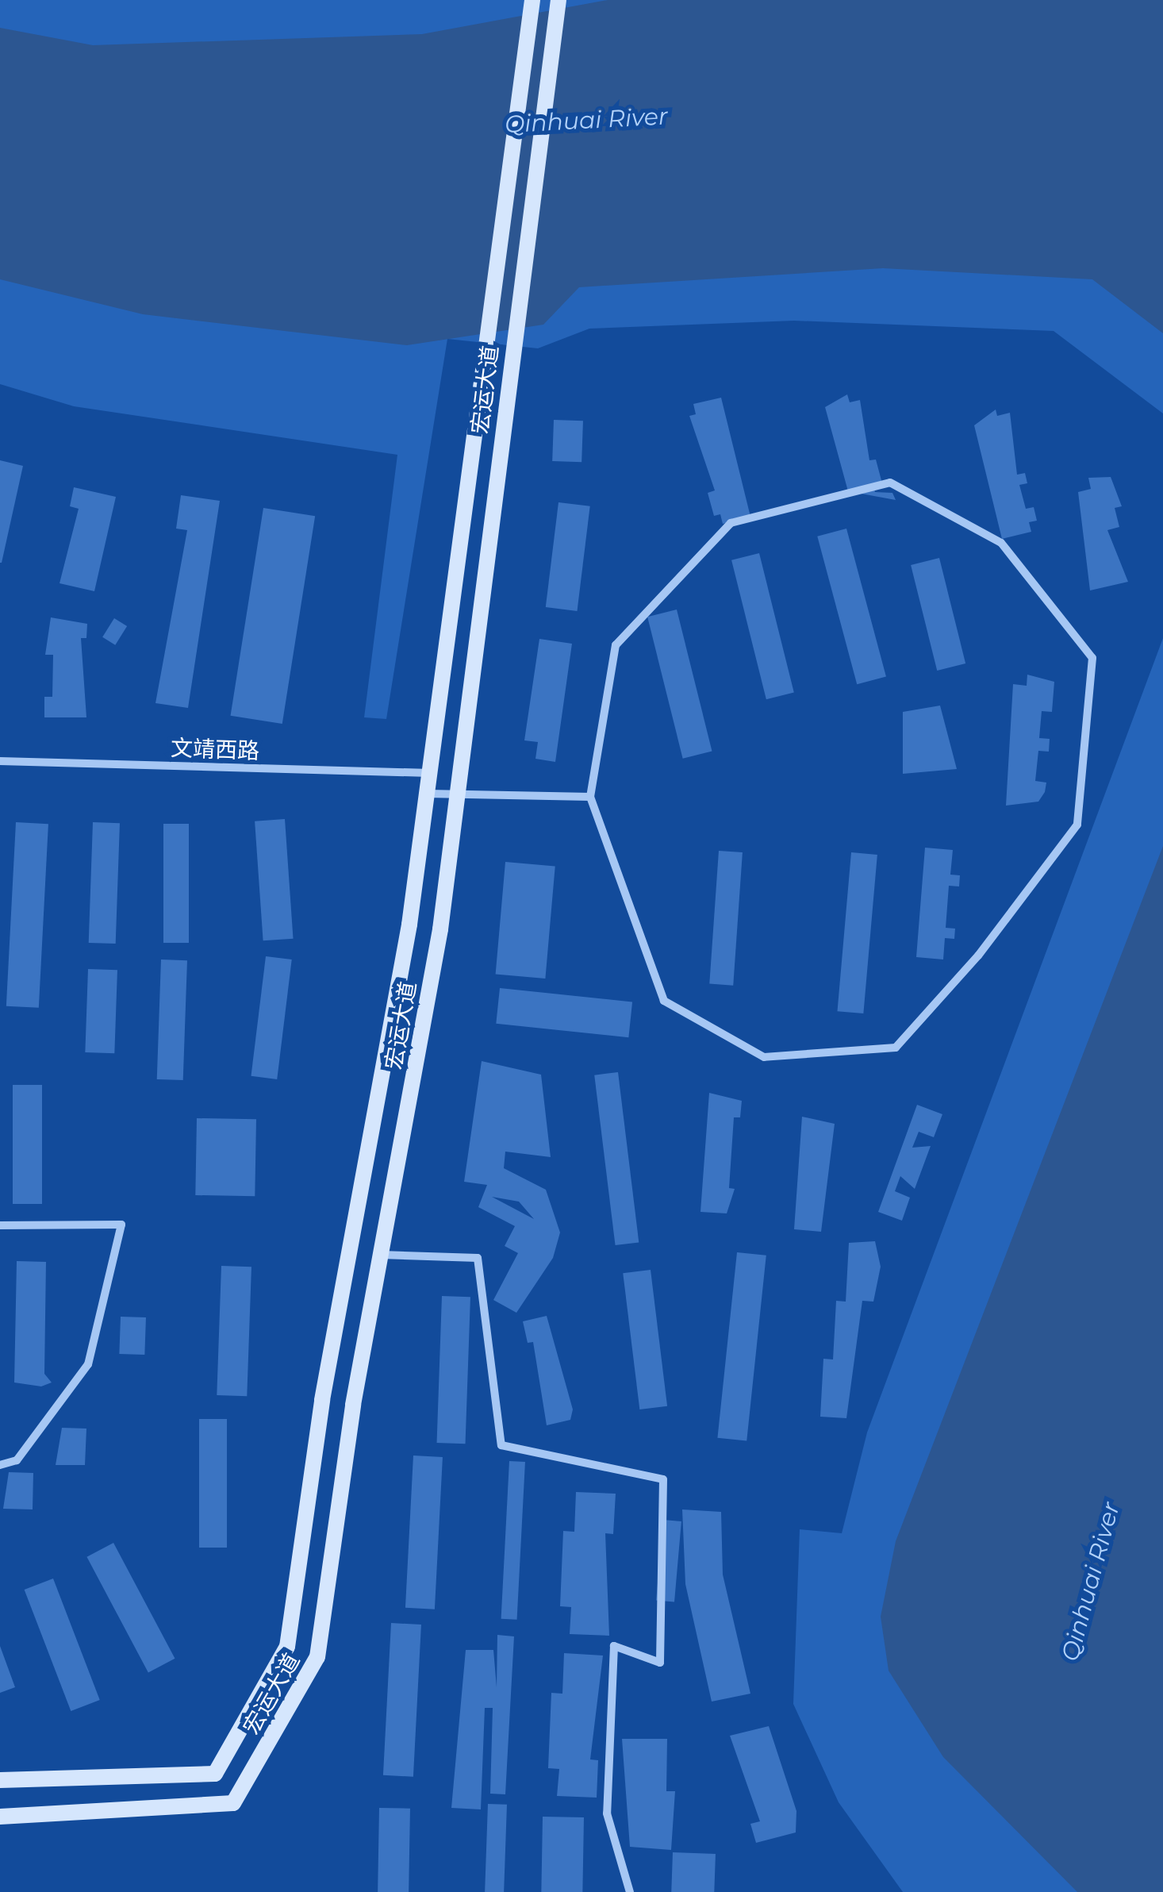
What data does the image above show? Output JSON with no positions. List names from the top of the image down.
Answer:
{
  "streets": {
    "main road": ["宏运大道"],
    "street": ["文靖西路"]
  },
  "crossings": [
    ["宏运大道", "文靖西路"]
  ],
  "water": ["Qinhuai River"]
}
